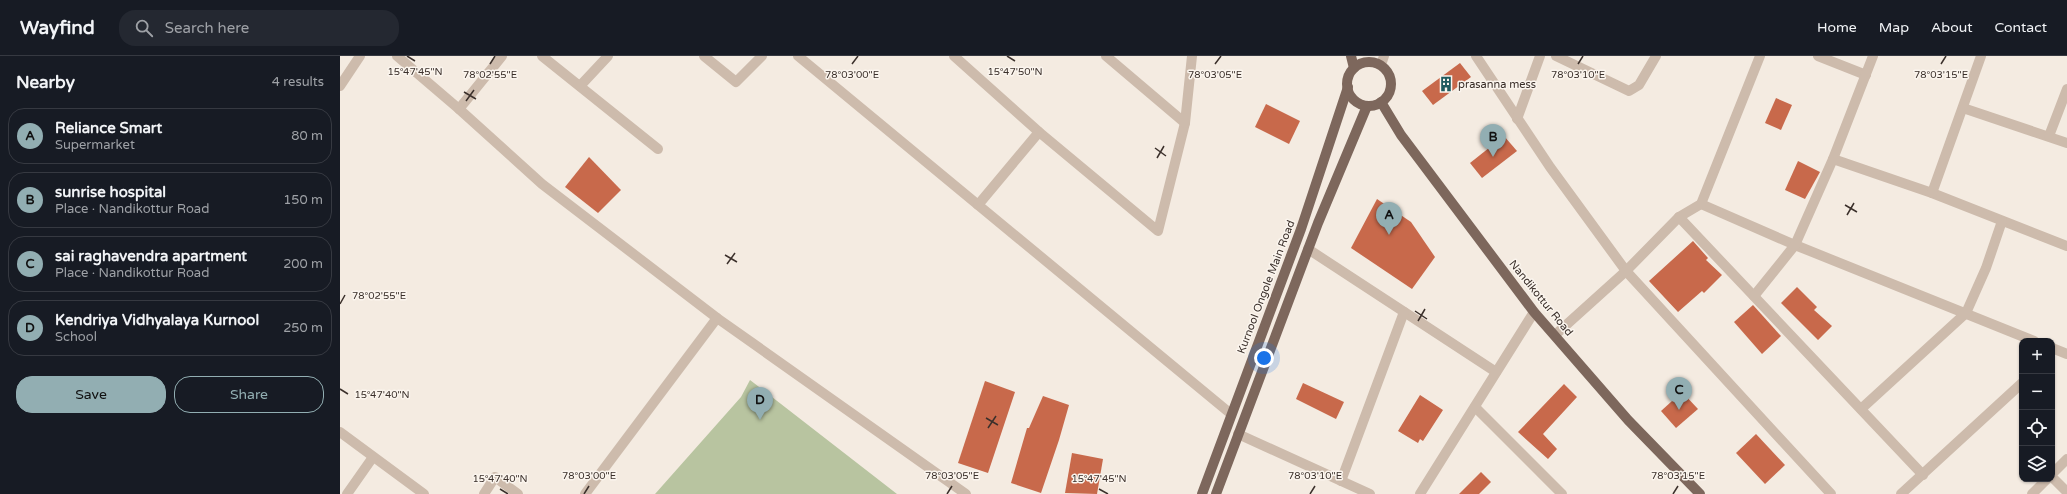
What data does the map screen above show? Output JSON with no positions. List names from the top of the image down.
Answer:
{
  "streets": {
    "main road": ["Kurnool Ongole Main Road", "Nandikottur Road"]
  },
  "crossings": [
    ["Kurnool Ongole Main Road", "Nandikottur Road"]
  ],
  "places": {
    "building": ["prasanna mess"]
  },
  "page": {
    "header": "Wayfind",
    "search": "Search here",
    "nav": [
      "Home",
      "Map",
      "About",
      "Contact"
    ],
    "heading": ["Nearby", "4 results"],
    "list": [
      {
        "mark": "A",
        "name": "Reliance Smart",
        "note": "Supermarket",
        "value": "80 m"
      },
      {
        "mark": "B",
        "name": "sunrise hospital",
        "note": "Place · Nandikottur Road",
        "value": "150 m"
      },
      {
        "mark": "C",
        "name": "sai raghavendra apartment",
        "note": "Place · Nandikottur Road",
        "value": "200 m"
      },
      {
        "mark": "D",
        "name": "Kendriya Vidhyalaya Kurnool",
        "note": "School",
        "value": "250 m"
      }
    ],
    "pins": [
      "B",
      "A",
      "C",
      "D"
    ],
    "map_buttons": ["+", "−"],
    "buttons": ["Save", "Share"]
  },
  "coordinates": [
    "15°47'45\"N",
    "15°47'50\"N",
    "78°03'00\"E",
    "78°02'55\"E",
    "78°03'05\"E",
    "78°03'10\"E",
    "78°03'15\"E",
    "15°47'40\"N"
  ]
}
